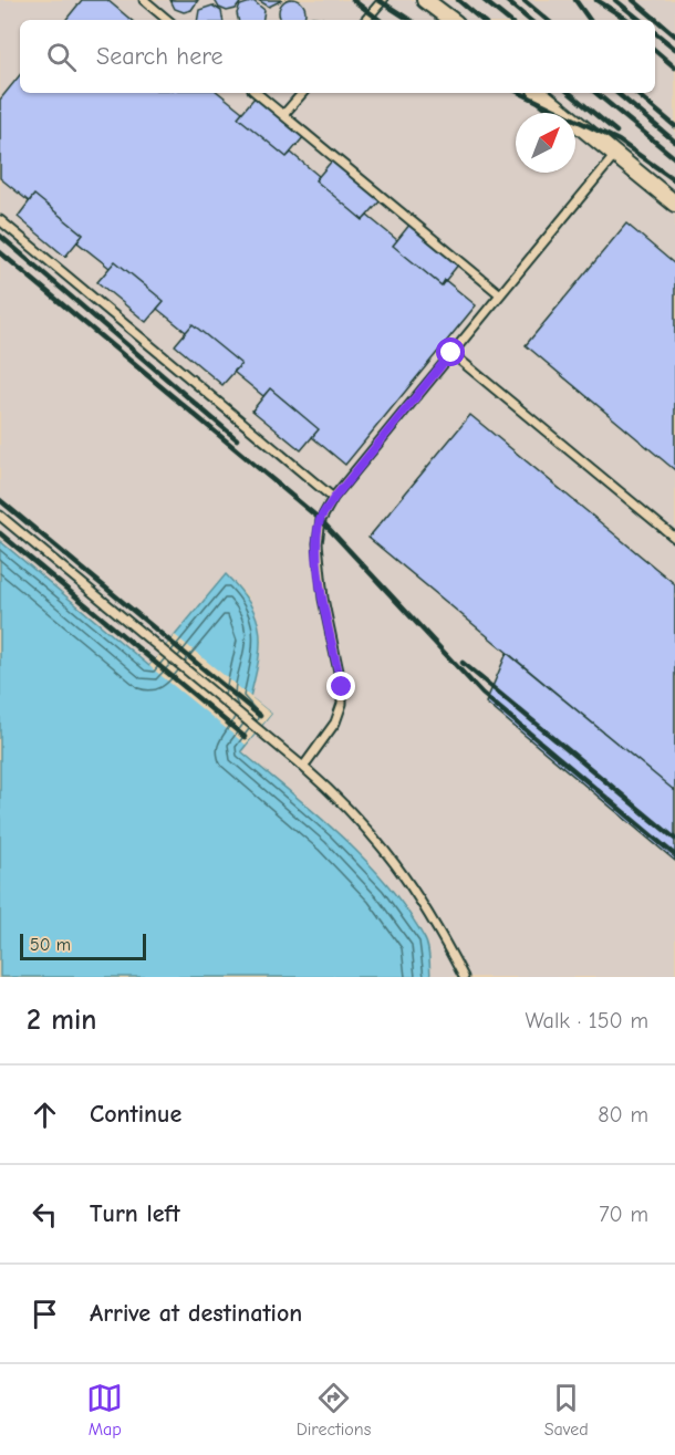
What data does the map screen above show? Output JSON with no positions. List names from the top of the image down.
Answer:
{
  "scale_bar": "50 m",
  "north": "top right",
  "page": {
    "search": "Search here",
    "scale": "50 m",
    "heading": ["2 min", "Walk · 150 m"],
    "list": [
      ["Continue", "80 m"],
      ["Turn left", "70 m"],
      "Arrive at destination"
    ],
    "nav": ["Map", "Directions", "Saved"]
  }
}
